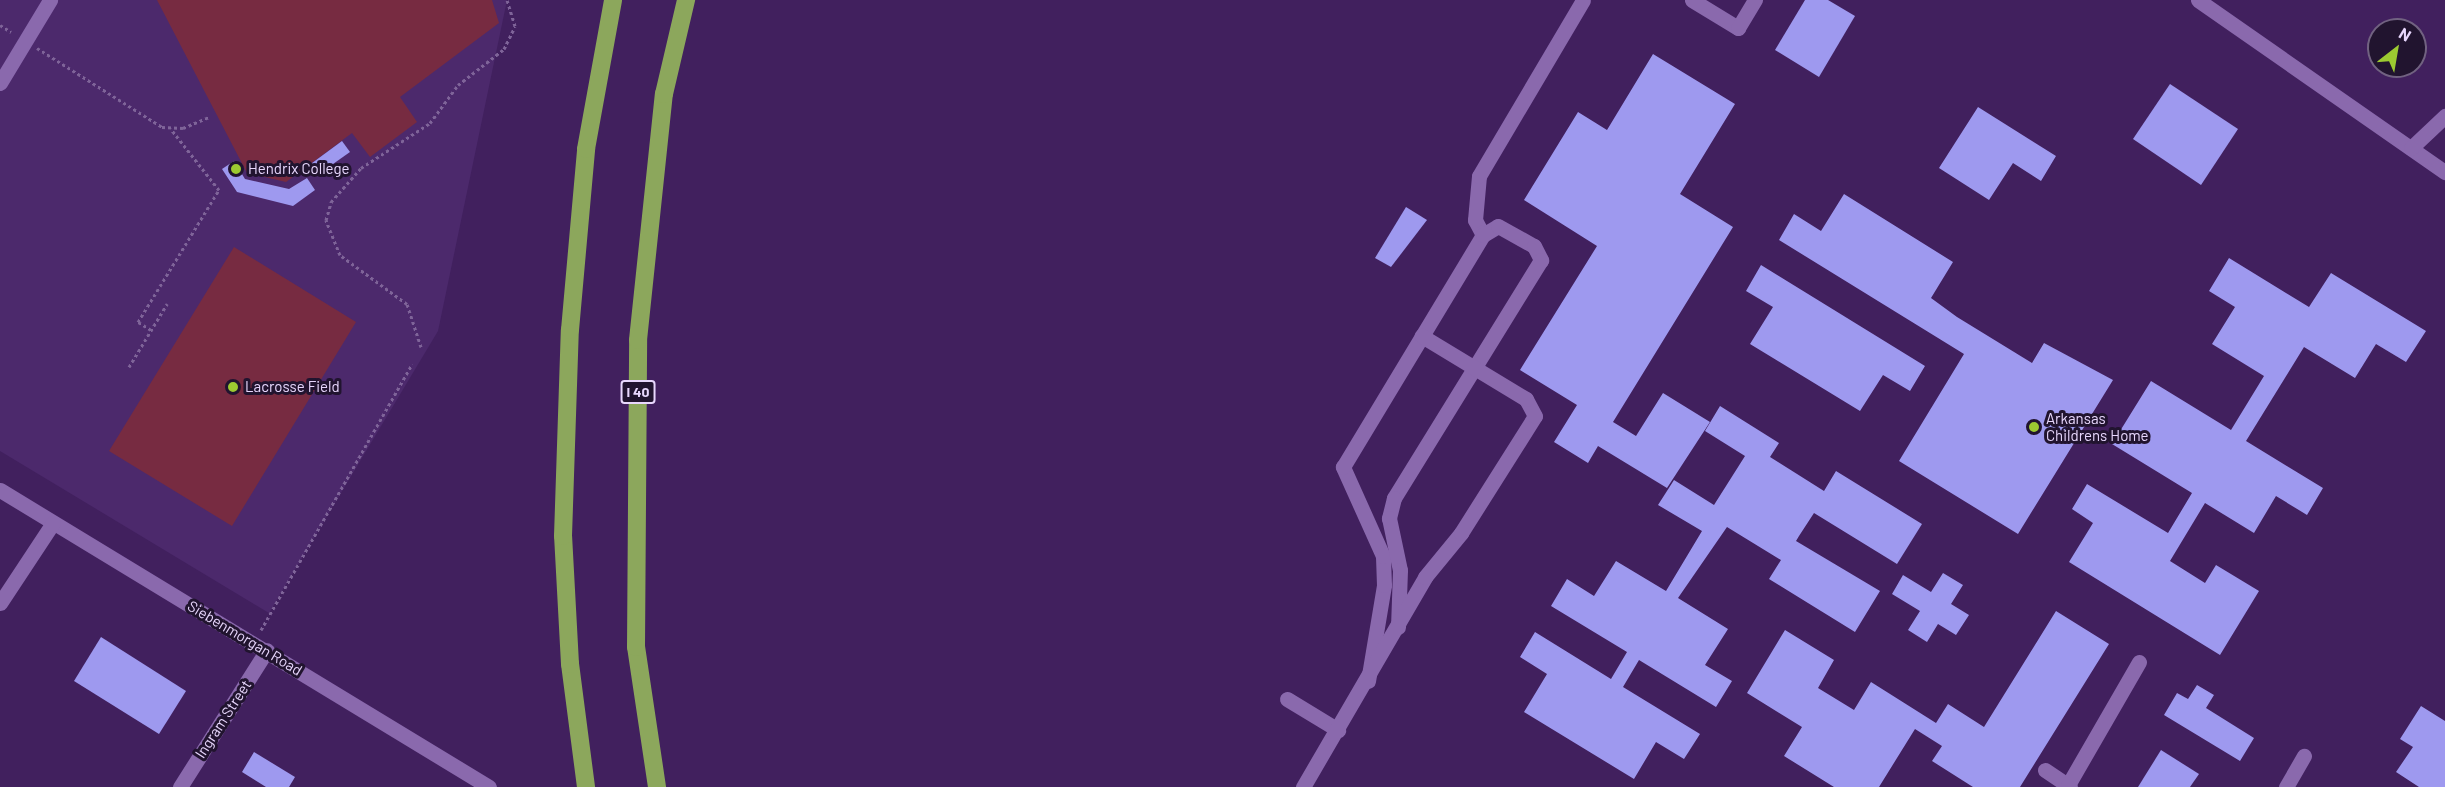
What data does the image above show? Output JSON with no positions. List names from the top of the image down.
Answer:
{
  "streets": {
    "highway": ["I 40"],
    "street": ["Siebenmorgan Road", "Ingram Street"]
  },
  "crossings": [
    ["Siebenmorgan Road", "Ingram Street"]
  ],
  "places": ["Hendrix College", "Lacrosse Field", "Arkansas Childrens Home"],
  "north": "top right"
}
